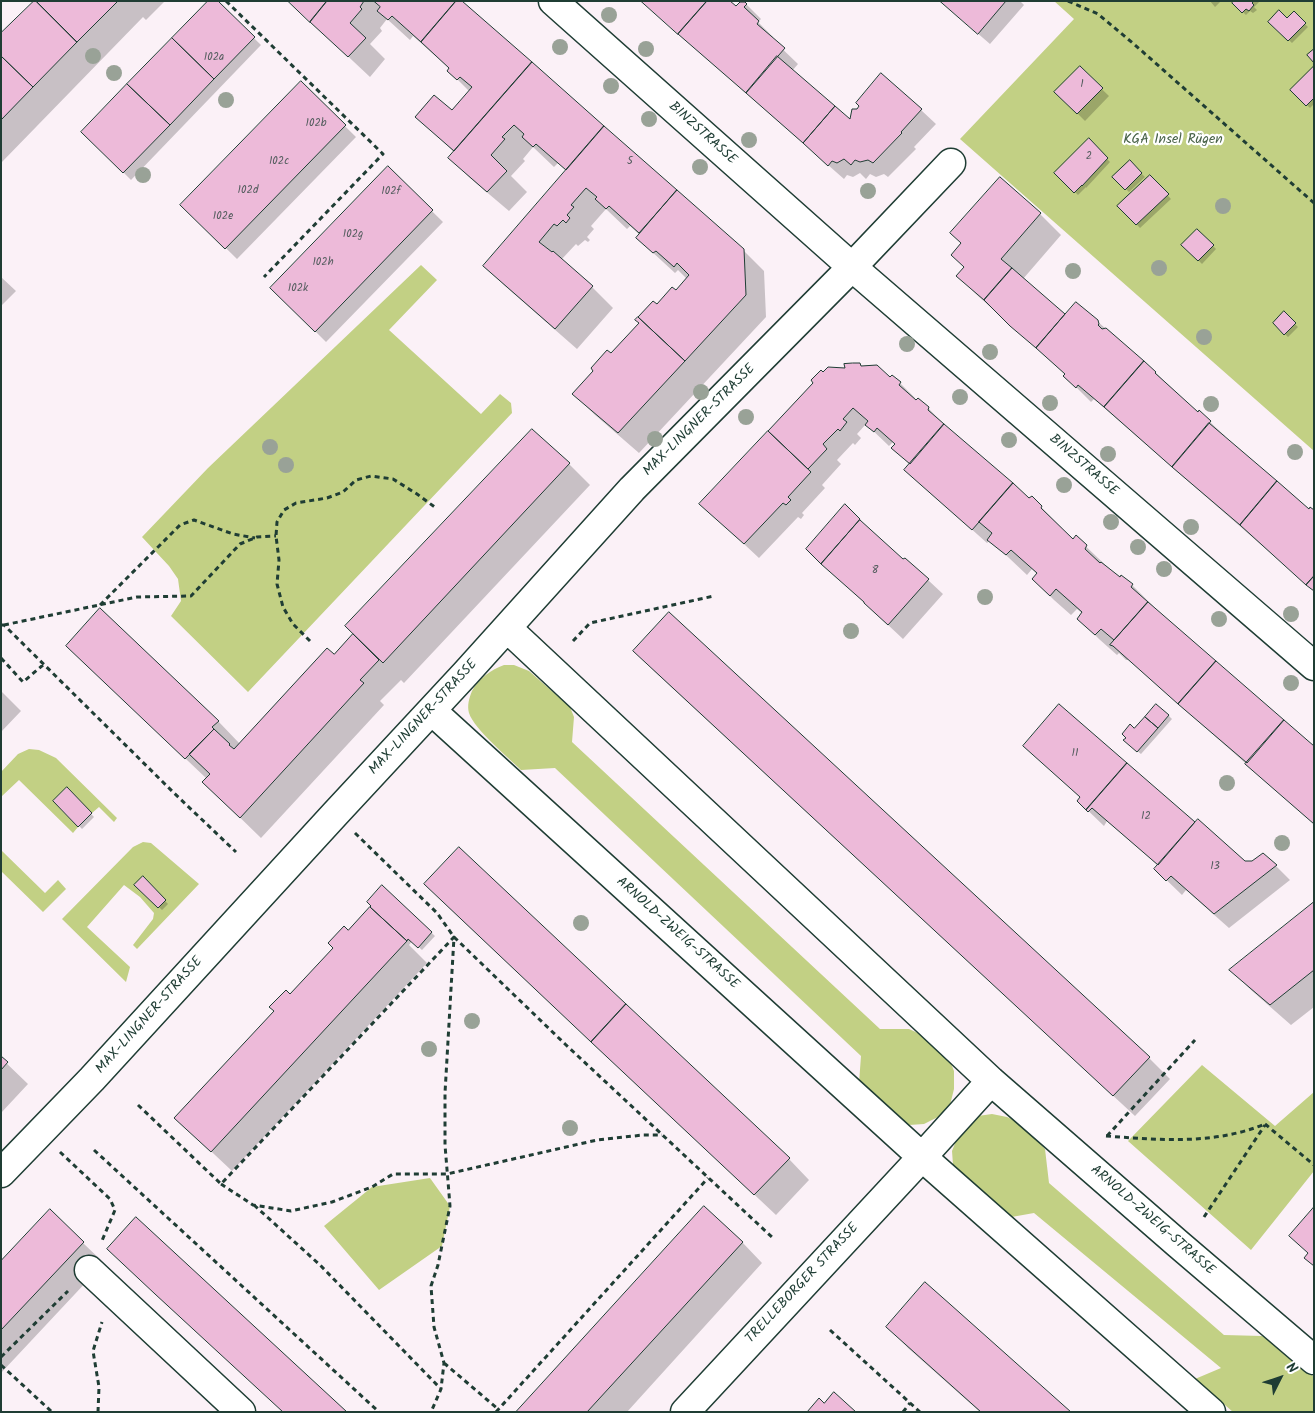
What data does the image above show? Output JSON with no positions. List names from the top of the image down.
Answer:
{
  "streets": {
    "street": [
      "BINZSTRASSE",
      "MAX-LINGNER-STRASSE",
      "ARNOLD-ZWEIG-STRASSE",
      "TRELLEBORGER STRASSE"
    ]
  },
  "crossings": [
    ["BINZSTRASSE", "MAX-LINGNER-STRASSE"],
    ["MAX-LINGNER-STRASSE", "ARNOLD-ZWEIG-STRASSE"],
    ["ARNOLD-ZWEIG-STRASSE", "TRELLEBORGER STRASSE"]
  ],
  "parks": ["KGA Insel Rügen"],
  "house_numbers": [
    "102a",
    "1",
    "102b",
    "2",
    "102c",
    "5",
    "102d",
    "102f",
    "102e",
    "102g",
    "102h",
    "102k",
    "8",
    "11",
    "12",
    "13"
  ],
  "north": "top right"
}
